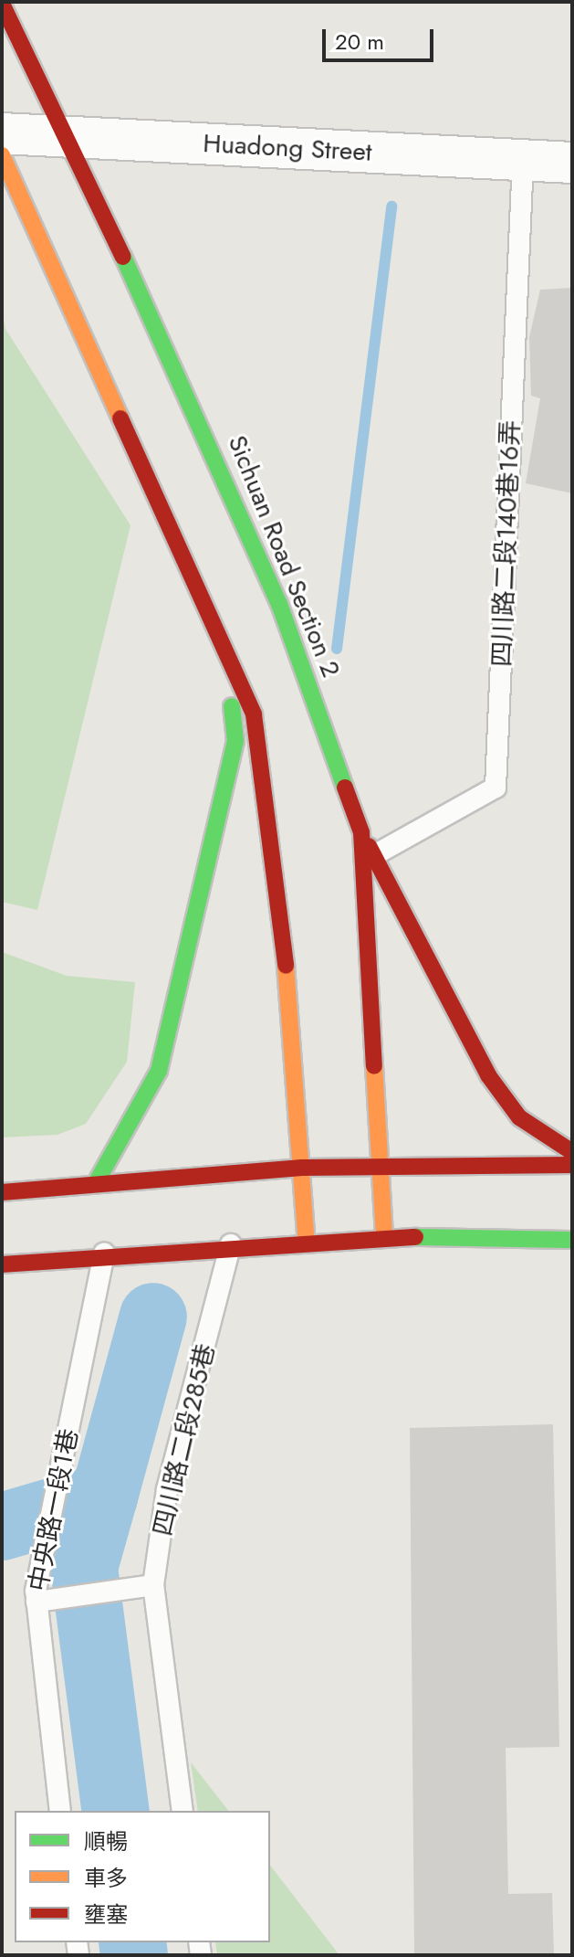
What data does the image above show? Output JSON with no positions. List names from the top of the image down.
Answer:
{
  "streets": {
    "main road": ["Sichuan Road Section 2"],
    "street": ["Huadong Street"],
    "lane": ["四川路二段140巷16弄", "四川路二段285巷", "中央路一段1巷"]
  },
  "crossings": [
    ["Huadong Street", "四川路二段140巷16弄"],
    ["Huadong Street", "Sichuan Road Section 2"]
  ],
  "legend": ["順暢", "車多", "壅塞"],
  "scale_bar": "20 m"
}
